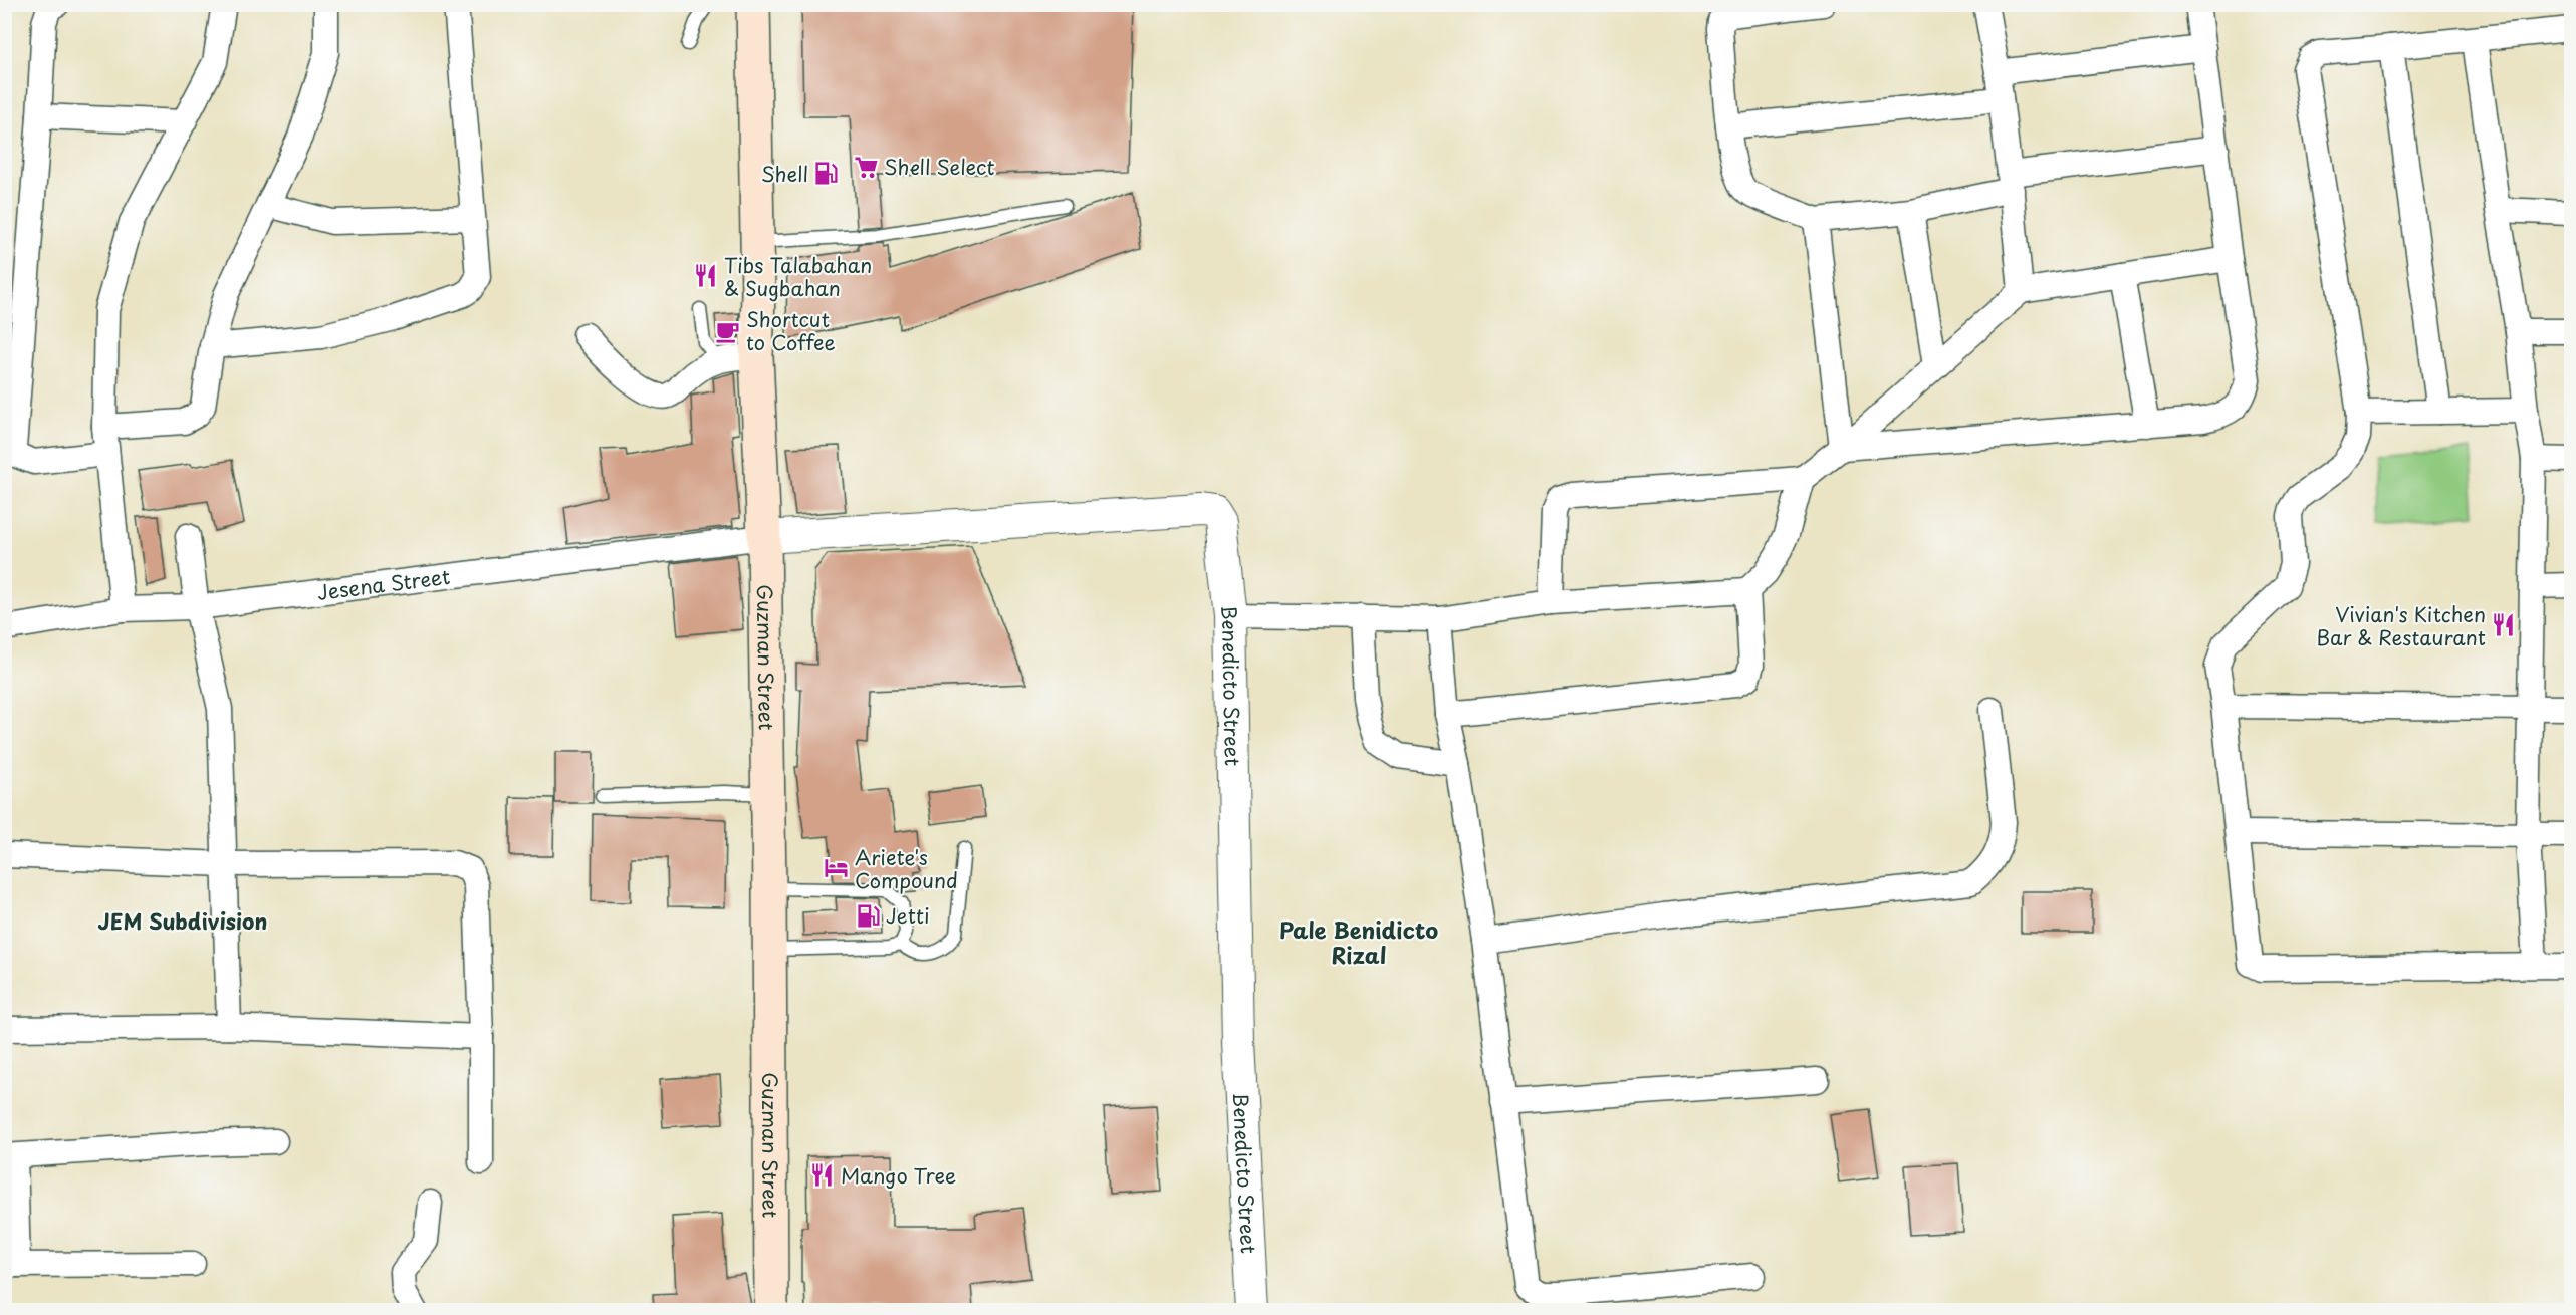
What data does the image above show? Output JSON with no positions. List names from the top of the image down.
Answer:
{
  "streets": {
    "main road": ["Guzman Street"],
    "street": ["Jesena Street", "Benedicto Street"]
  },
  "crossings": [
    ["Jesena Street", "Guzman Street"],
    ["Jesena Street", "Benedicto Street"],
    ["Guzman Street", "Benedicto Street"]
  ],
  "districts": ["JEM Subdivision", "Pale Benidicto Rizal"],
  "places": {
    "supermarket": ["Shell Select"],
    "fuel station": ["Shell", "Jetti"],
    "restaurant": ["Tibs Talabahan & Sugbahan", "Vivian's Kitchen Bar & Restaurant", "Mango Tree"],
    "cafe": ["Shortcut to Coffee"],
    "hotel": ["Ariete's Compound"]
  }
}
